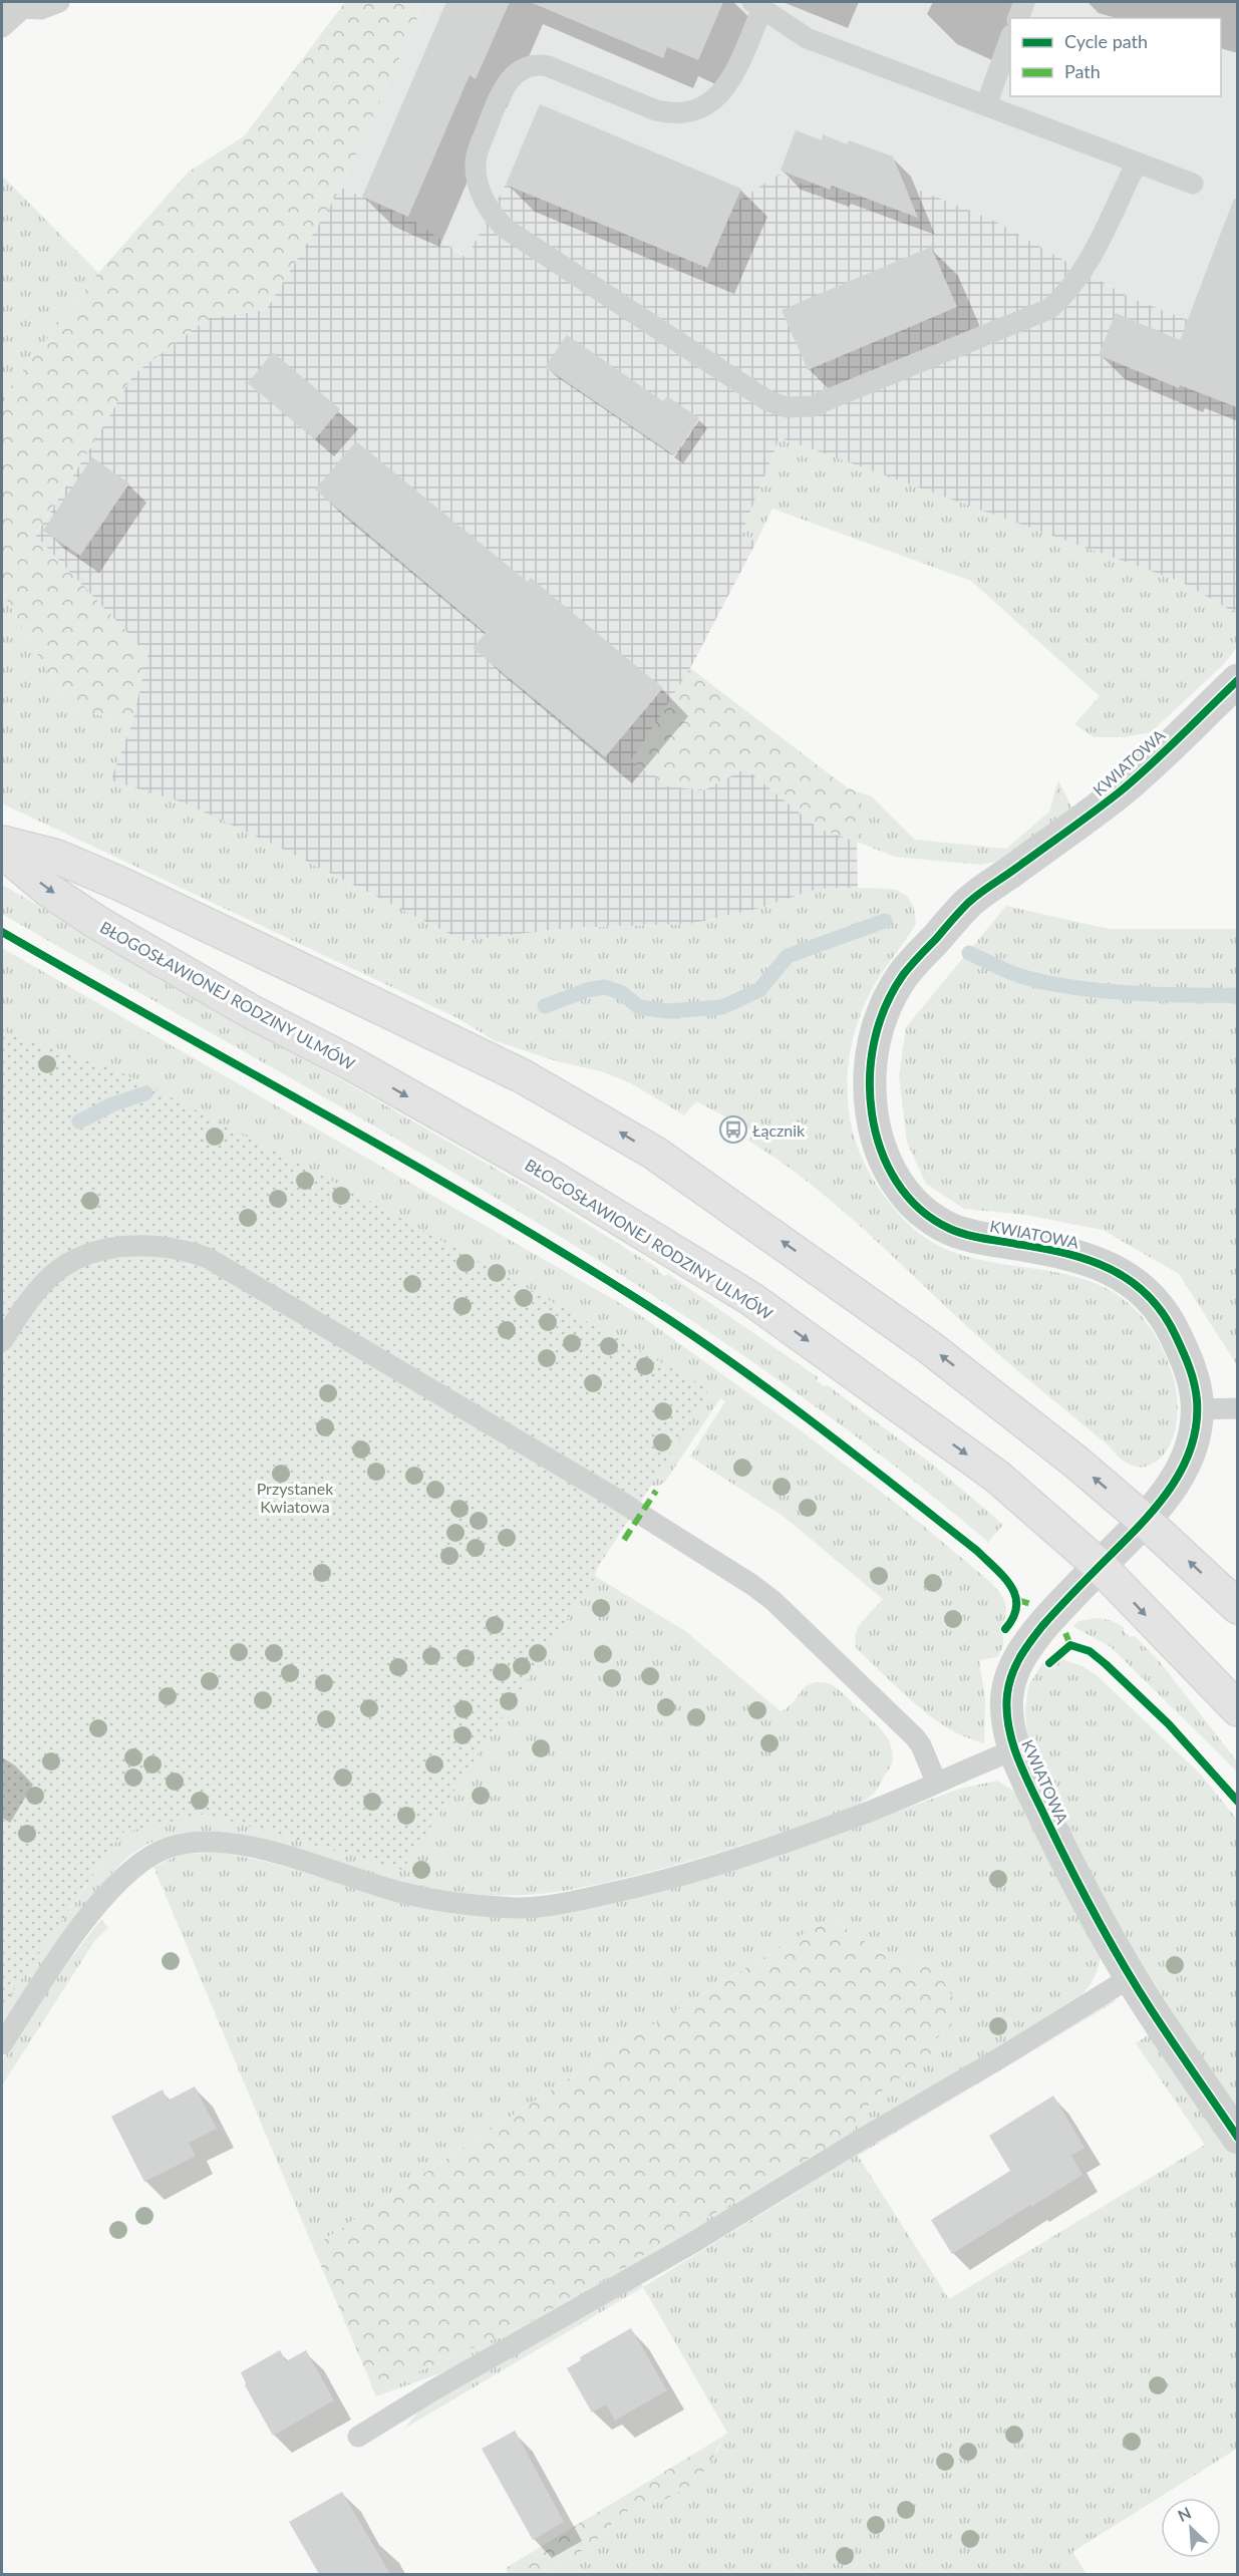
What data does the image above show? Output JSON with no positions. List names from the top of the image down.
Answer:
{
  "streets": {
    "main road": ["BŁOGOSŁAWIONEJ RODZINY ULMÓW"],
    "street": ["KWIATOWA"]
  },
  "crossings": [
    ["KWIATOWA", "BŁOGOSŁAWIONEJ RODZINY ULMÓW"]
  ],
  "parks": ["Przystanek Kwiatowa"],
  "places": {
    "bus stop": ["Łącznik"]
  },
  "legend": ["Cycle path", "Path"],
  "north": "top left"
}
